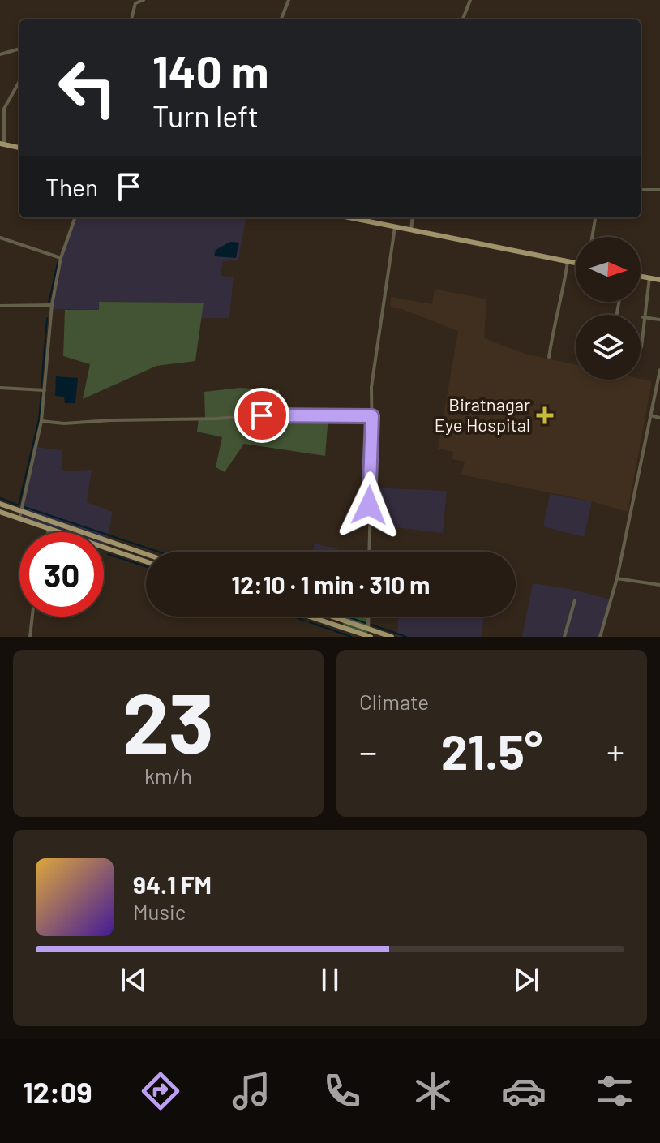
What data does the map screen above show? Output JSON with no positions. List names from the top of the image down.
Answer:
{
  "places": {
    "health": ["Biratnagar Eye Hospital"]
  },
  "north": "right",
  "page": {
    "turn": ["140 m", "Turn left"],
    "then": "Then",
    "limit": "30",
    "trip": "12:10 · 1 min · 310 m",
    "tile": [
      ["23", "km/h"],
      "Climate"
    ],
    "heat": ["−", "21.5°", "+"],
    "song": ["94.1 FM", "Music"],
    "tabs": "12:09"
  }
}
